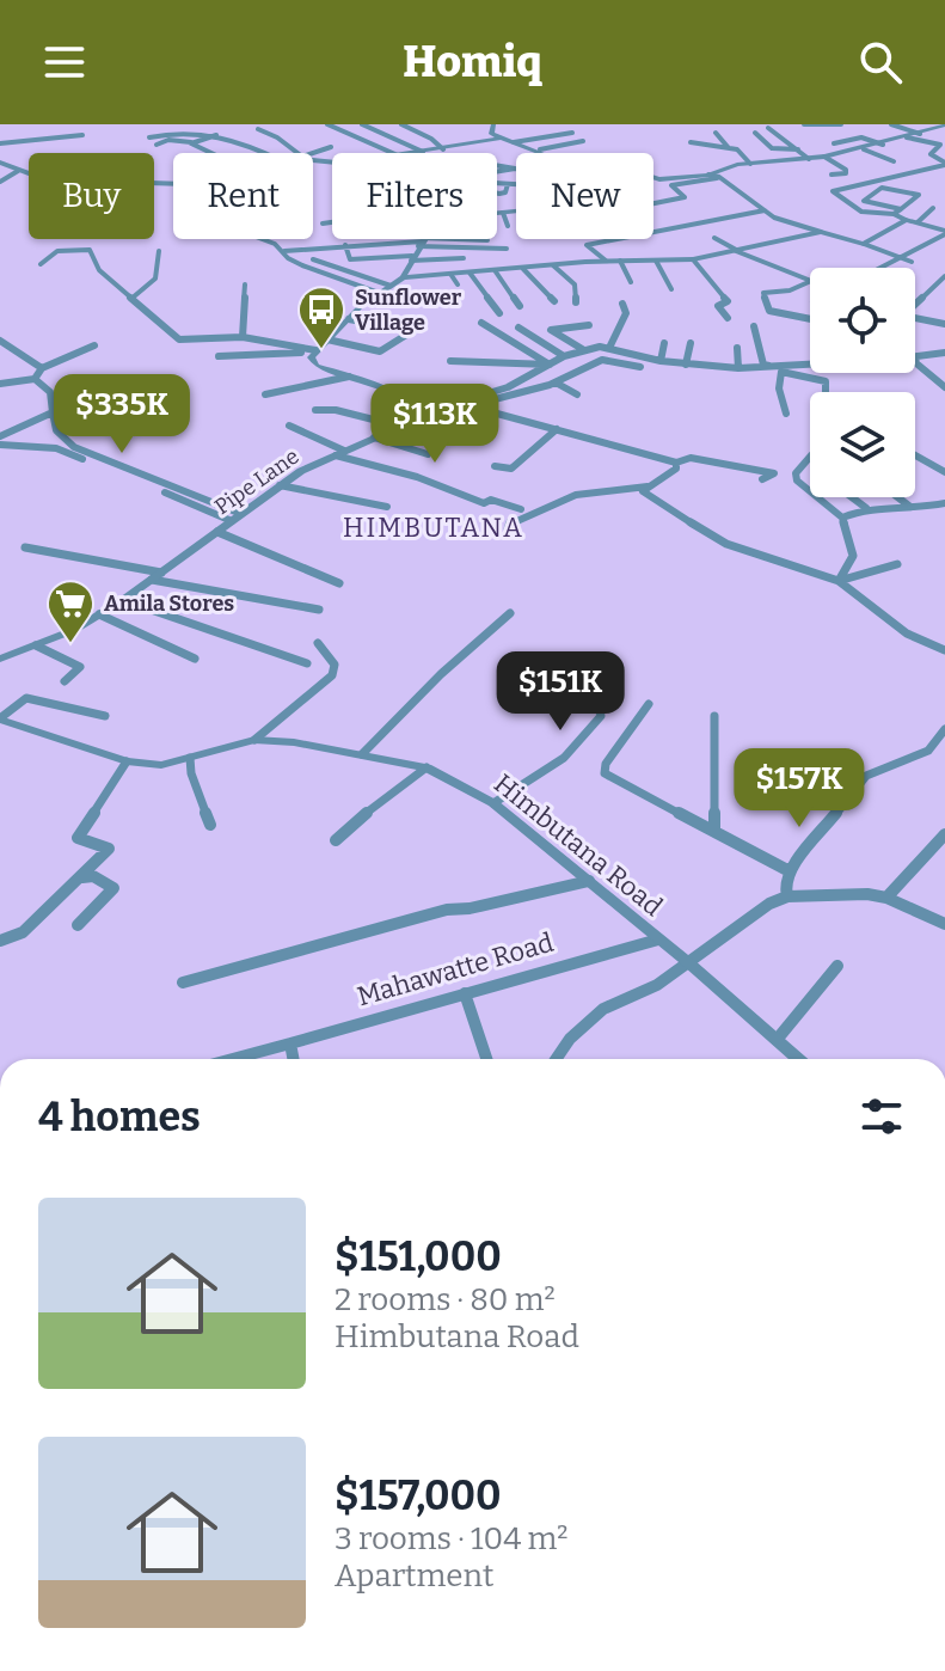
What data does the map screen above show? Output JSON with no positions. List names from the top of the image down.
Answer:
{
  "streets": {
    "street": ["Pipe Lane", "Himbutana Road", "Mahawatte Road"]
  },
  "crossings": [
    ["Himbutana Road", "Mahawatte Road"]
  ],
  "districts": ["HIMBUTANA"],
  "places": {
    "bus stop": ["Sunflower Village"],
    "supermarket": ["Amila Stores"]
  },
  "page": {
    "header": "Homiq",
    "chip": [
      "Buy",
      "Rent",
      "Filters",
      "New"
    ],
    "price": [
      "$335K",
      "$113K",
      "$151K",
      "$157K"
    ],
    "heading": "4 homes",
    "list": [
      {
        "name": "$151,000",
        "note": "2 rooms · 80 m² · Himbutana Road"
      },
      {
        "name": "$157,000",
        "note": "3 rooms · 104 m² · Apartment"
      }
    ]
  }
}
